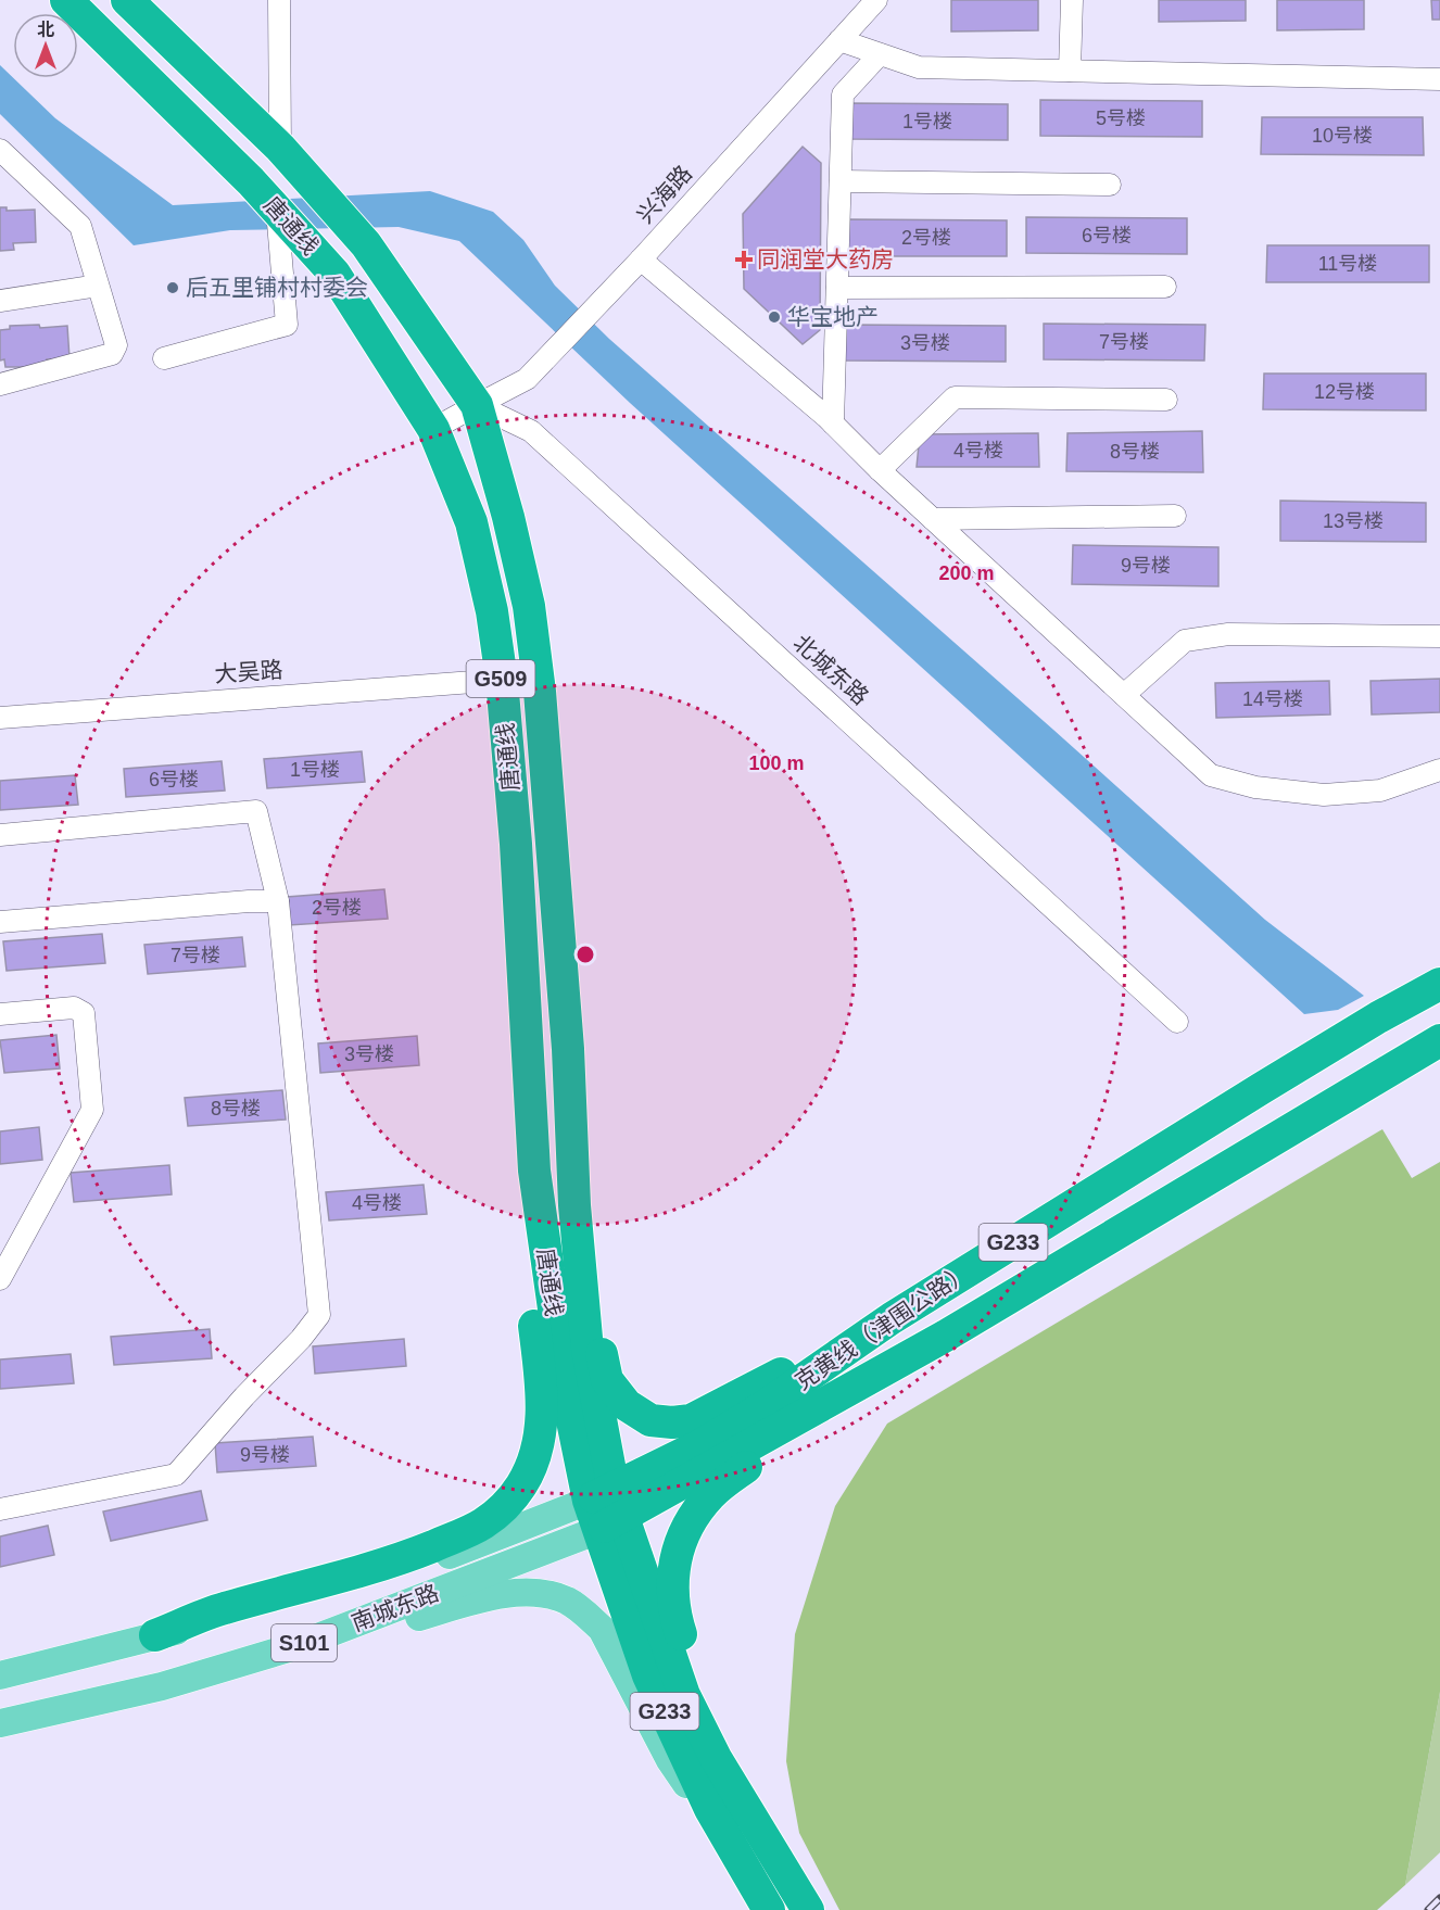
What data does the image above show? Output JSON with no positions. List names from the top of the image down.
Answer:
{
  "streets": {
    "highway": [
      "唐通线",
      "G509",
      "G233",
      "克黄线（津围公路）"
    ],
    "main road": ["南城东路", "S101"],
    "street": ["兴海路", "北城东路", "大吴路"]
  },
  "crossings": [
    ["兴海路", "唐通线"],
    ["兴海路", "北城东路"],
    ["唐通线", "北城东路"],
    ["唐通线", "大吴路"],
    ["唐通线", "G509"],
    ["唐通线", "G233"],
    ["唐通线", "克黄线（津围公路）"],
    ["唐通线", "南城东路"],
    ["G509", "G233"],
    ["G509", "克黄线（津围公路）"],
    ["G509", "南城东路"],
    ["G233", "克黄线（津围公路）"],
    ["G233", "南城东路"],
    ["克黄线（津围公路）", "南城东路"]
  ],
  "places": {
    "health": ["同润堂大药房"],
    "other": ["后五里铺村村委会", "华宝地产"]
  },
  "house_numbers": [
    "5号楼",
    "1号楼",
    "10号楼",
    "6号楼",
    "2号楼",
    "11号楼",
    "7号楼",
    "3号楼",
    "12号楼",
    "4号楼",
    "8号楼",
    "13号楼",
    "9号楼",
    "14号楼",
    "1号楼",
    "6号楼",
    "2号楼",
    "7号楼",
    "3号楼",
    "8号楼",
    "4号楼",
    "9号楼"
  ],
  "north": "top",
  "rings": ["200 m", "100 m"]
}
